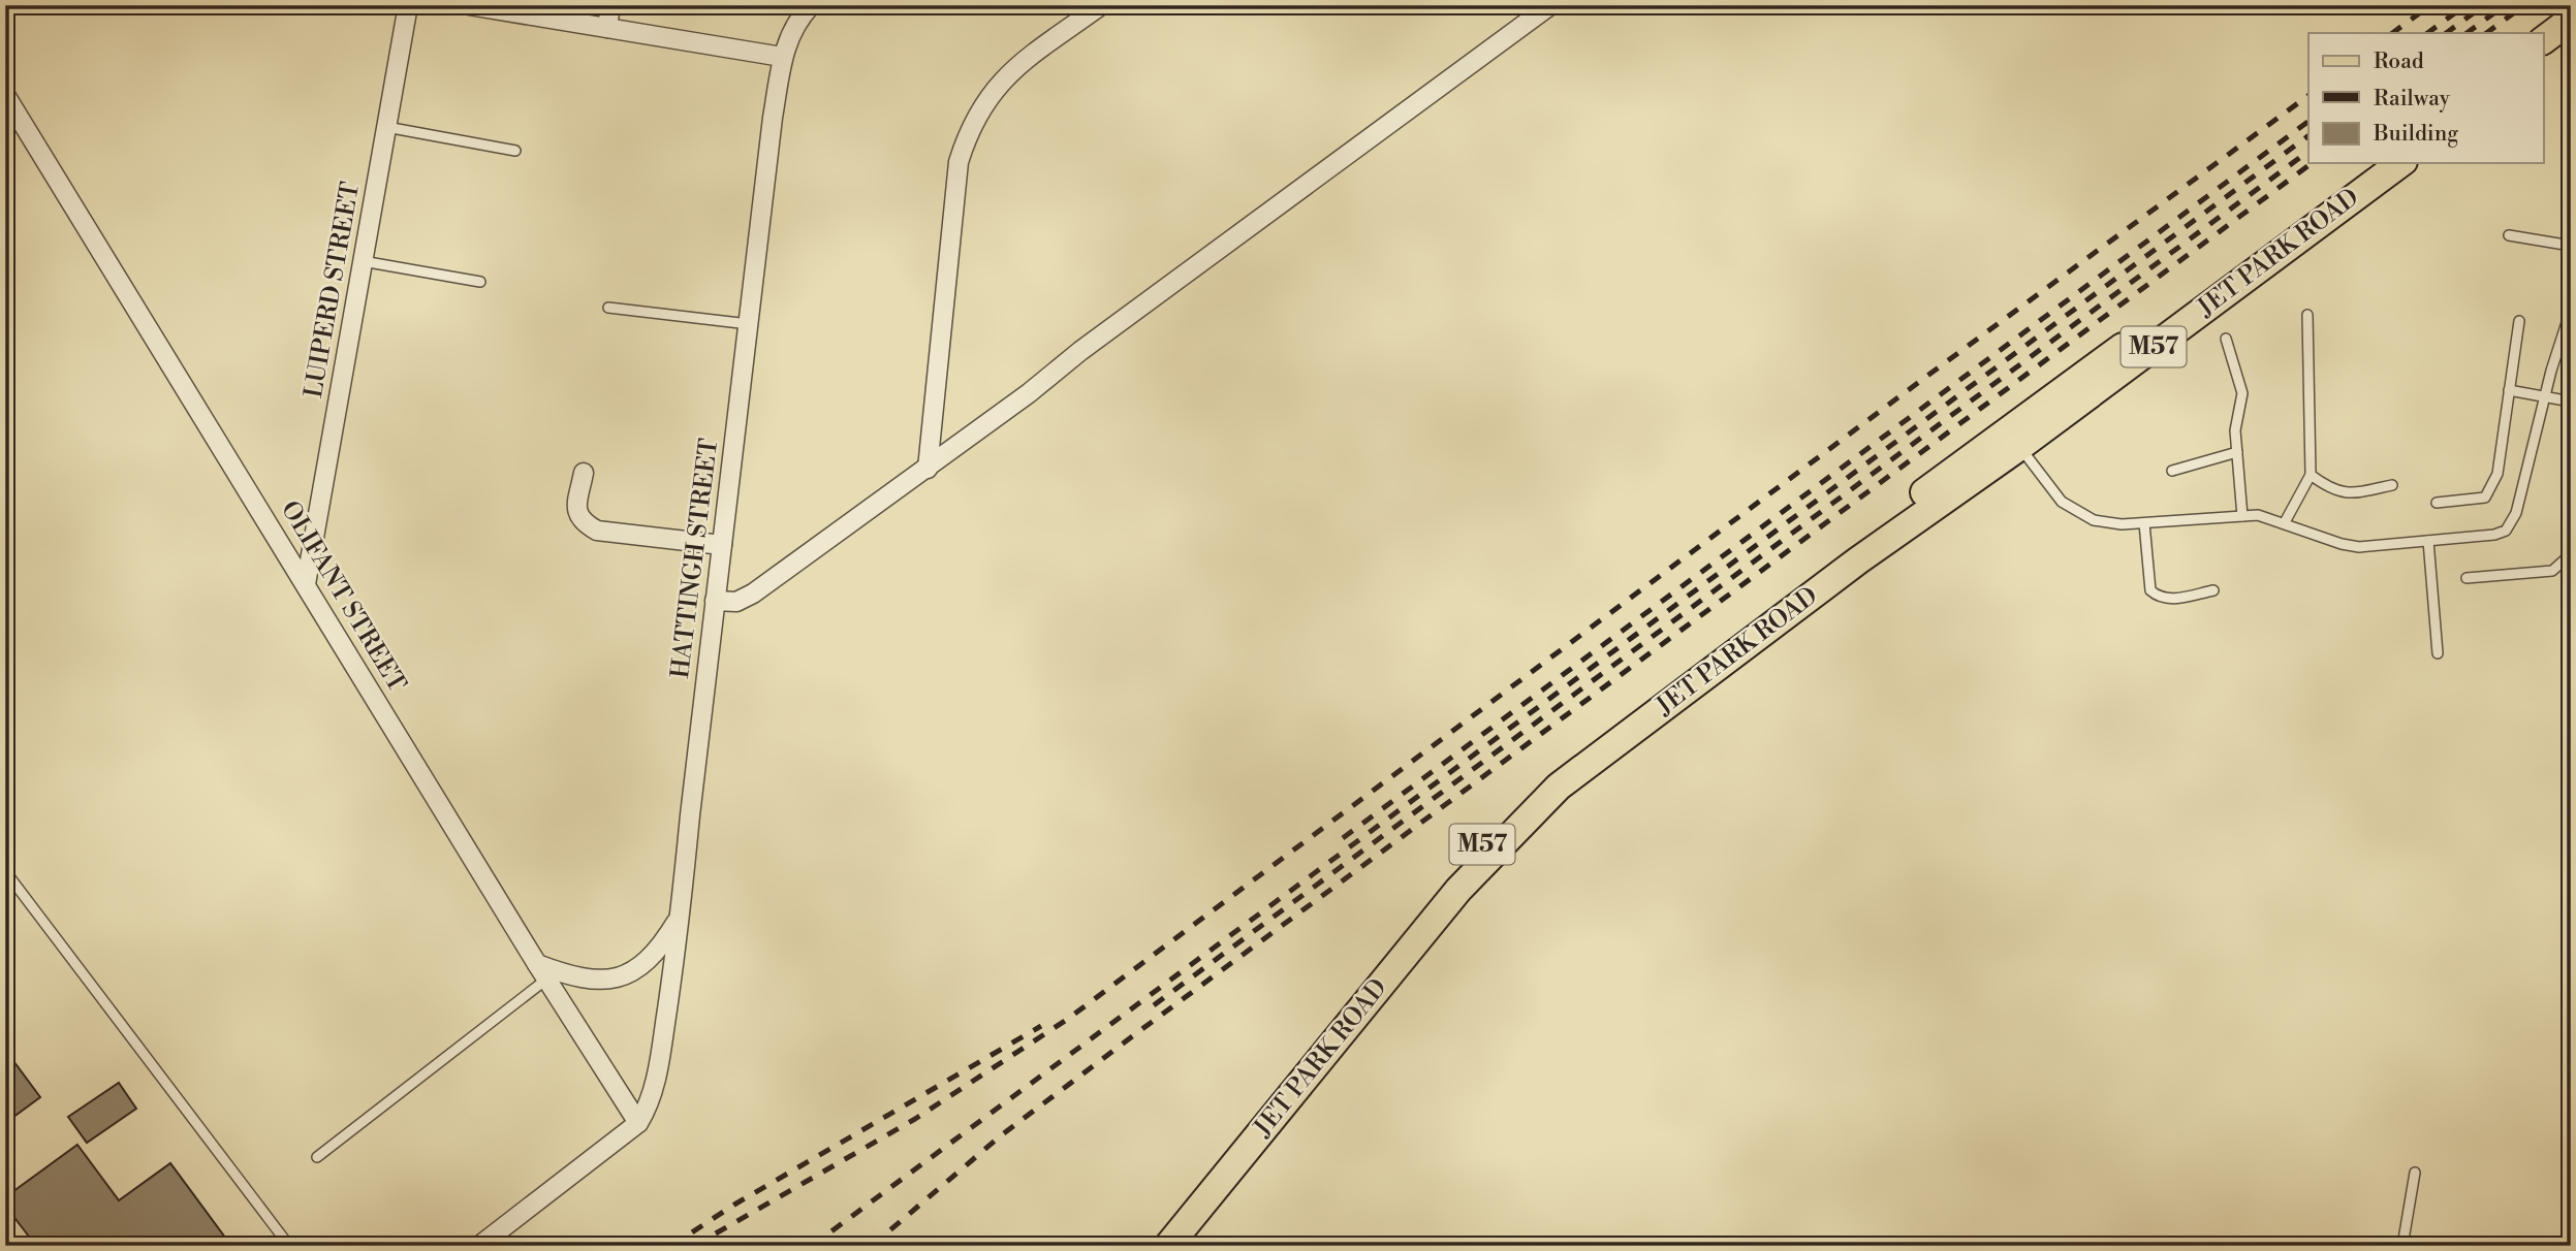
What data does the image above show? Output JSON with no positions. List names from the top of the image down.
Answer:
{
  "streets": {
    "main road": ["JET PARK ROAD", "M57"],
    "street": ["LUIPERD STREET", "HATTINGH STREET", "OLIFANT STREET"]
  },
  "crossings": [
    ["LUIPERD STREET", "OLIFANT STREET"],
    ["HATTINGH STREET", "OLIFANT STREET"]
  ],
  "legend": ["Road", "Railway", "Building"]
}
